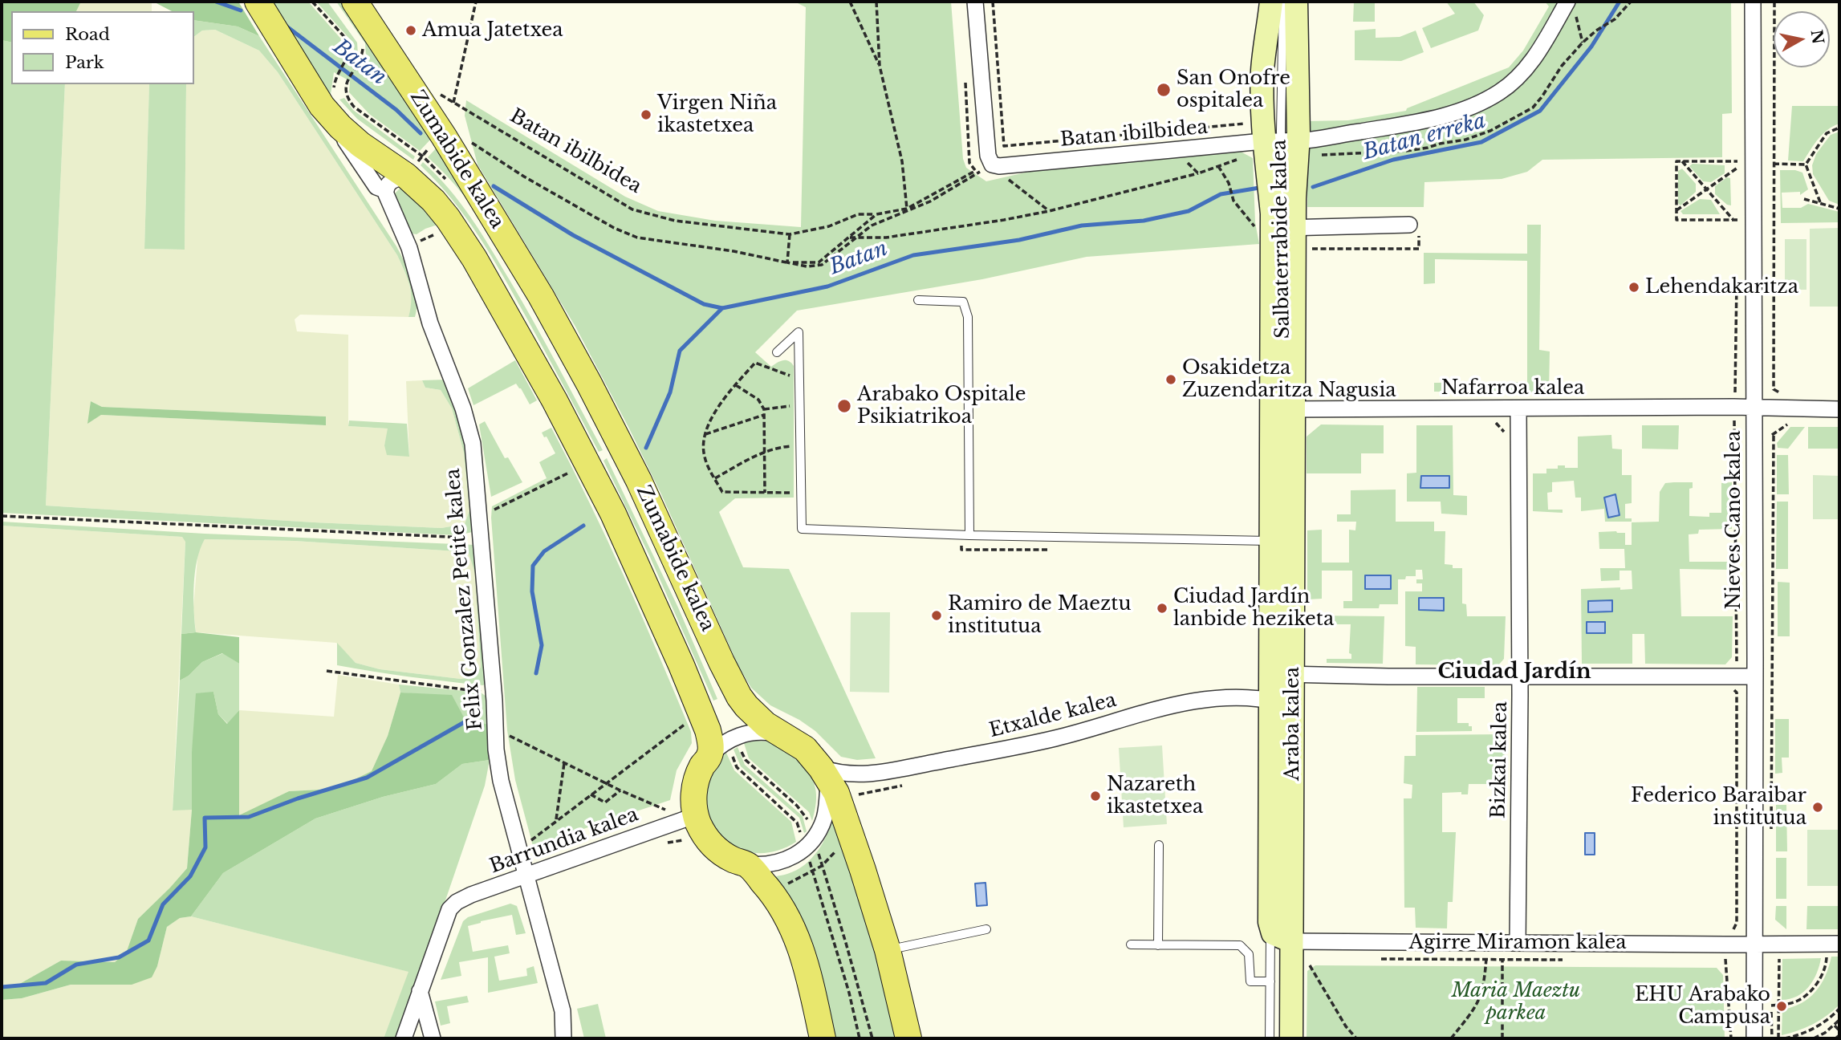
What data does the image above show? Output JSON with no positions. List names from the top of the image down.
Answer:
{
  "streets": {
    "main road": ["Zumabide kalea"],
    "street": [
      "Batan ibilbidea",
      "Salbaterrabide kalea",
      "Nafarroa kalea",
      "Nieves Cano kalea",
      "Felix Gonzalez Petite kalea",
      "Etxalde kalea",
      "Araba kalea",
      "Bizkai kalea",
      "Barrundia kalea",
      "Agirre Miramon kalea"
    ]
  },
  "crossings": [
    ["Batan ibilbidea", "Salbaterrabide kalea"],
    ["Zumabide kalea", "Etxalde kalea"],
    ["Zumabide kalea", "Barrundia kalea"],
    ["Salbaterrabide kalea", "Nafarroa kalea"],
    ["Salbaterrabide kalea", "Araba kalea"],
    ["Nafarroa kalea", "Nieves Cano kalea"],
    ["Nafarroa kalea", "Araba kalea"],
    ["Nafarroa kalea", "Bizkai kalea"],
    ["Nieves Cano kalea", "Etxalde kalea"],
    ["Nieves Cano kalea", "Agirre Miramon kalea"],
    ["Felix Gonzalez Petite kalea", "Barrundia kalea"],
    ["Etxalde kalea", "Araba kalea"],
    ["Etxalde kalea", "Bizkai kalea"],
    ["Etxalde kalea", "Barrundia kalea"],
    ["Araba kalea", "Agirre Miramon kalea"],
    ["Bizkai kalea", "Agirre Miramon kalea"]
  ],
  "districts": ["Ciudad Jardín"],
  "water": ["Batan", "Batan erreka"],
  "parks": ["Maria Maeztu parkea"],
  "places": [
    "Amua Jatetxea",
    "San Onofre ospitalea",
    "Virgen Niña ikastetxea",
    "Lehendakaritza",
    "Osakidetza Zuzendaritza Nagusia",
    "Arabako Ospitale Psikiatrikoa",
    "Ciudad Jardín lanbide heziketa",
    "Ramiro de Maeztu institutua",
    "Nazareth ikastetxea",
    "Federico Baraibar institutua",
    "EHU Arabako Campusa"
  ],
  "legend": ["Road", "Park"],
  "north": "right"
}
